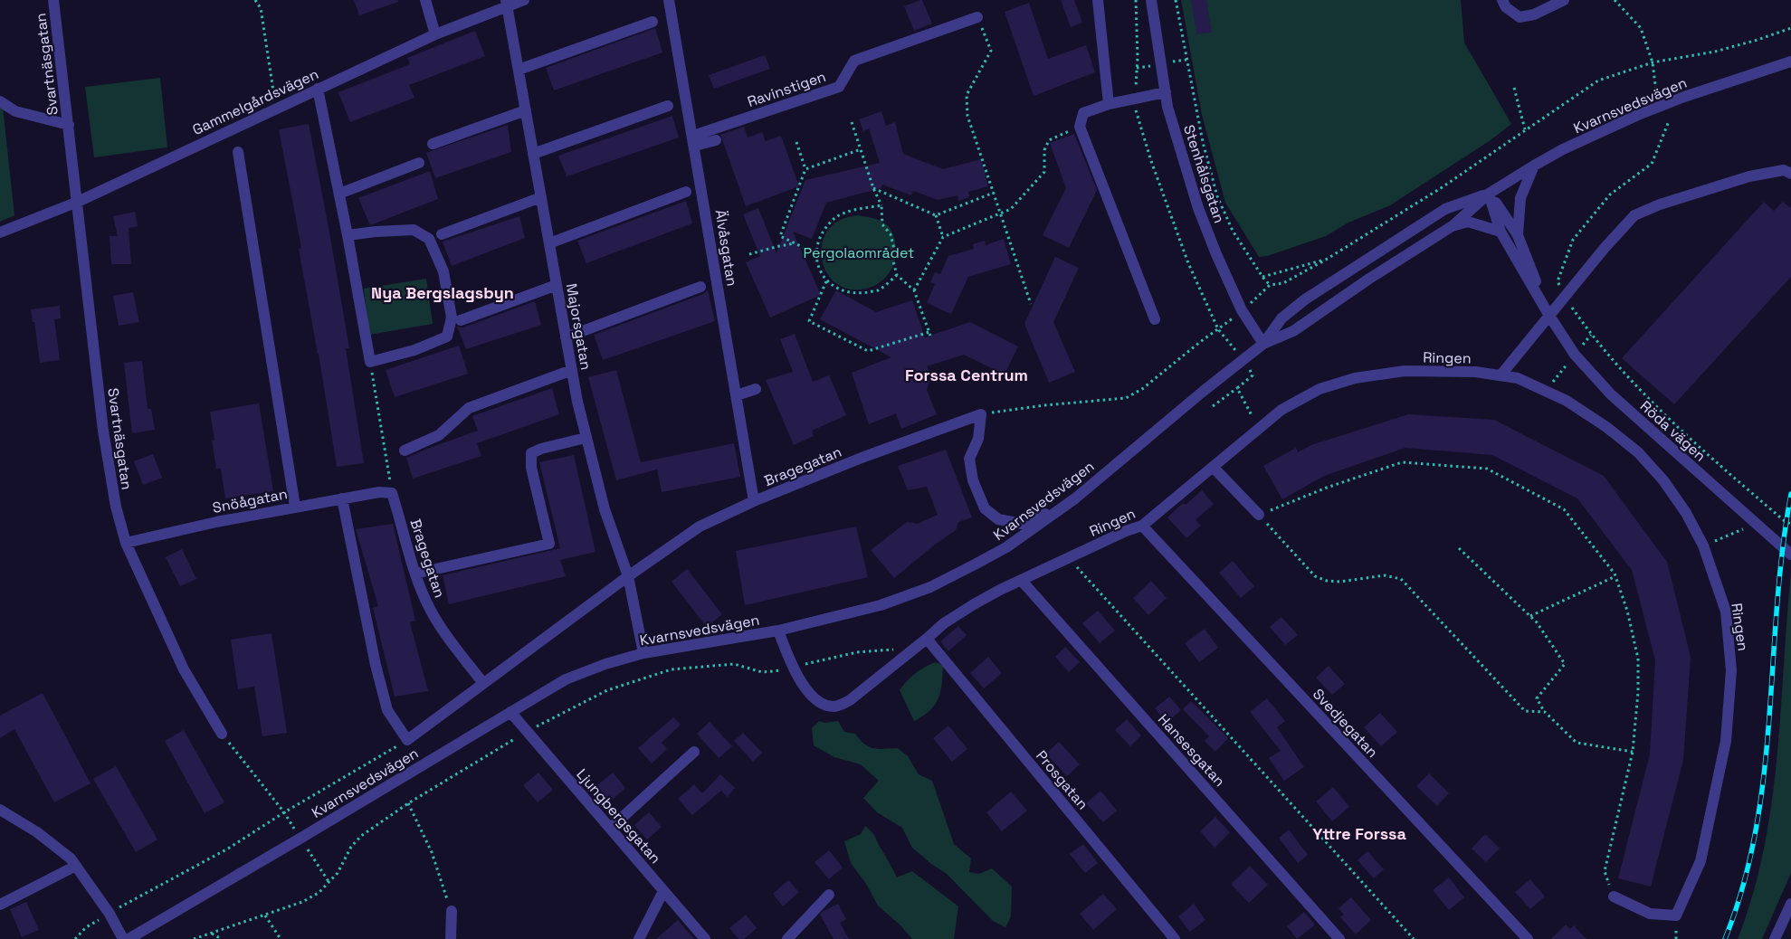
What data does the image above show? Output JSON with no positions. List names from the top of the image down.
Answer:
{
  "streets": {
    "street": [
      "Svartnäsgatan",
      "Ravinstigen",
      "Gammelgårdsvägen",
      "Kvarnsvedsvägen",
      "Stenhålsgatan",
      "Älvåsgatan",
      "Majorsgatan",
      "Ringen",
      "Röda vägen",
      "Bragegatan",
      "Snöågatan",
      "Svedjegatan",
      "Hansesgatan",
      "Prosgatan",
      "Ljungbergsgatan"
    ]
  },
  "crossings": [
    ["Svartnäsgatan", "Gammelgårdsvägen"],
    ["Svartnäsgatan", "Snöågatan"],
    ["Ravinstigen", "Älvåsgatan"],
    ["Gammelgårdsvägen", "Majorsgatan"],
    ["Kvarnsvedsvägen", "Stenhålsgatan"],
    ["Kvarnsvedsvägen", "Majorsgatan"],
    ["Kvarnsvedsvägen", "Ringen"],
    ["Kvarnsvedsvägen", "Röda vägen"],
    ["Kvarnsvedsvägen", "Ljungbergsgatan"],
    ["Älvåsgatan", "Bragegatan"],
    ["Majorsgatan", "Bragegatan"],
    ["Ringen", "Svedjegatan"],
    ["Ringen", "Hansesgatan"],
    ["Ringen", "Prosgatan"],
    ["Bragegatan", "Snöågatan"]
  ],
  "districts": ["Nya Bergslagsbyn", "Forssa Centrum", "Yttre Forssa"],
  "parks": ["Pergolaområdet"]
}
